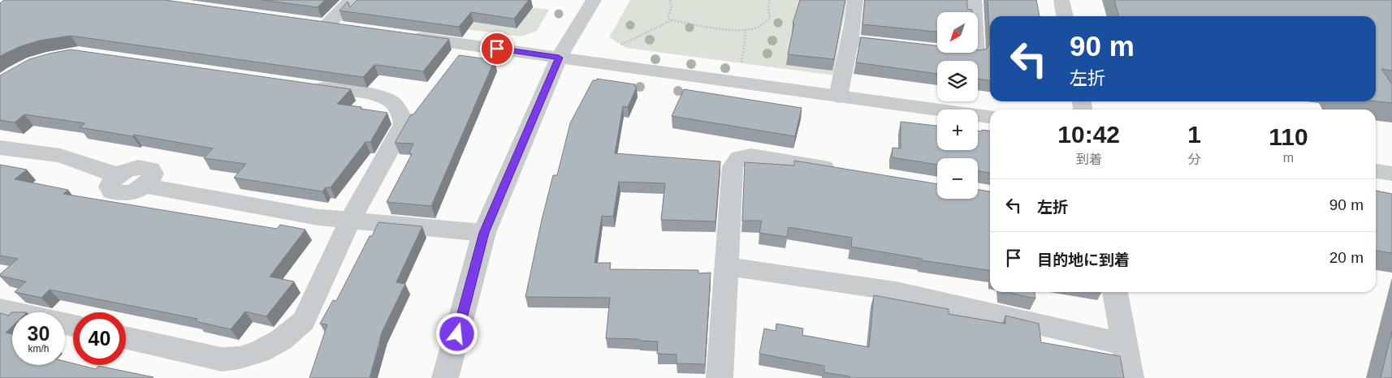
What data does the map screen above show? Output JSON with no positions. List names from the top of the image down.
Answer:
{
  "north": "bottom left",
  "page": {
    "map_buttons": ["+", "−"],
    "turn": ["90 m", "左折"],
    "eta": [
      "10:42",
      "到着",
      "1",
      "分",
      "110",
      "m"
    ],
    "list": [
      {
        "name": "左折",
        "value": "90 m"
      },
      {
        "name": "目的地に到着",
        "value": "20 m"
      }
    ],
    "speed": "30 km/h",
    "limit": "40"
  }
}
